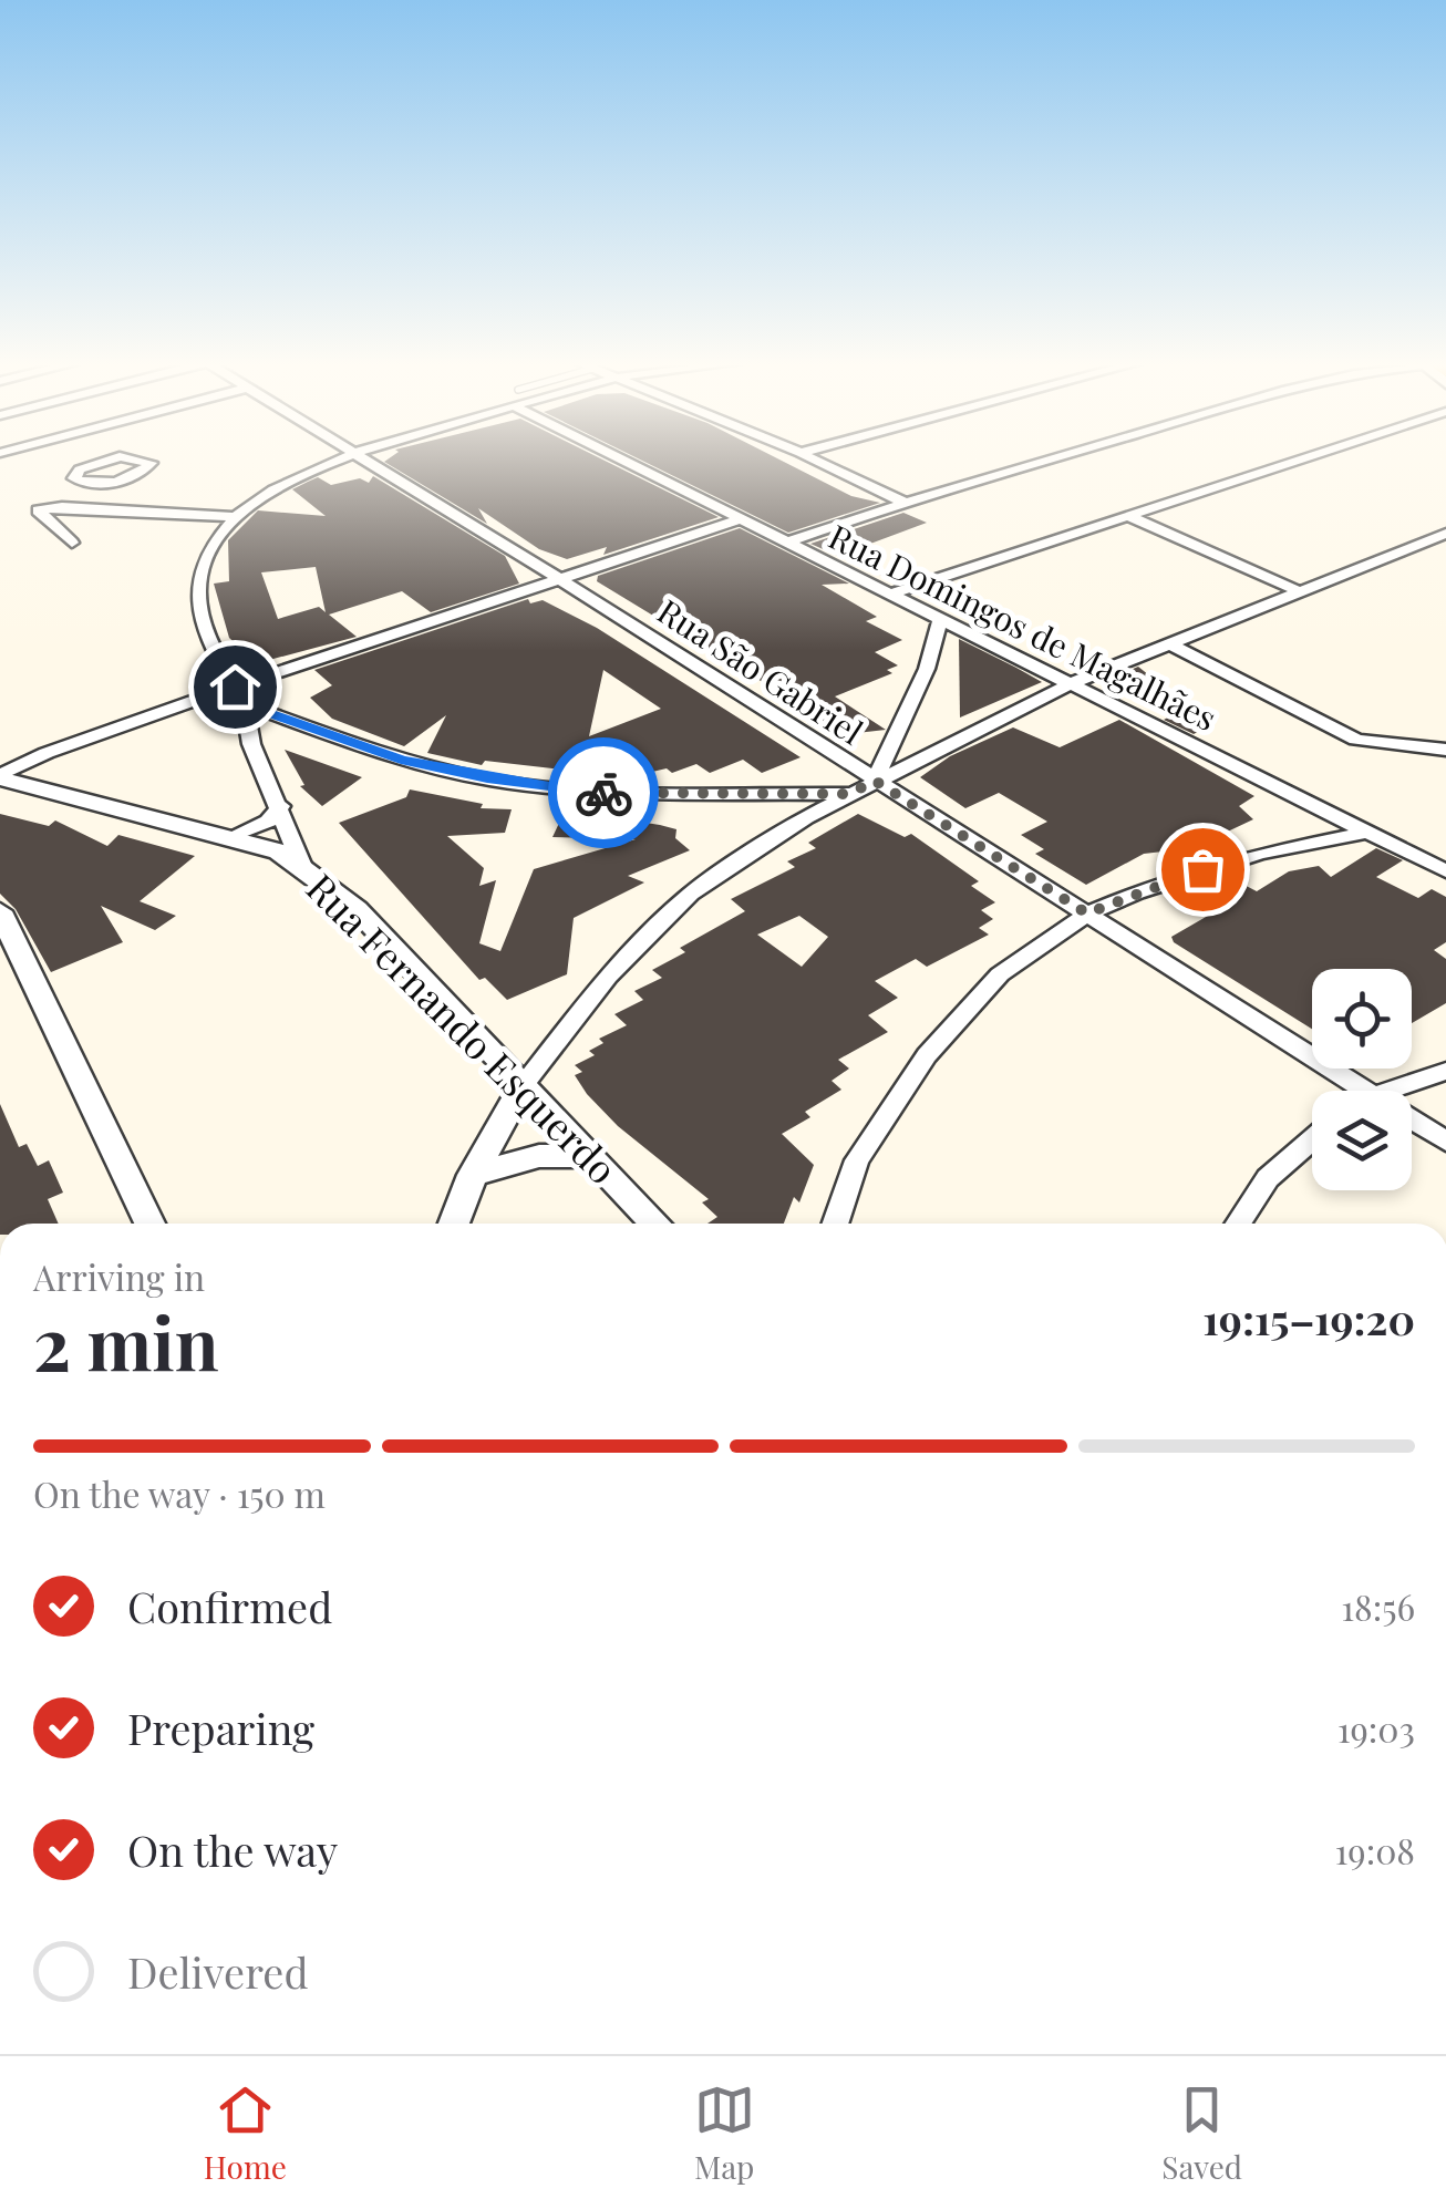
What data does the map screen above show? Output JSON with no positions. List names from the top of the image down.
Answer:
{
  "streets": {
    "street": ["Rua Domingos de Magalhães", "Rua São Gabriel", "Rua Fernando Esquerdo"]
  },
  "page": {
    "heading": ["2 min", "Arriving in", "19:15–19:20"],
    "bar": "On the way · 150 m",
    "list": [
      ["Confirmed", "18:56"],
      ["Preparing", "19:03"],
      ["On the way", "19:08"],
      "Delivered"
    ],
    "tabs": ["Home", "Map", "Saved"]
  }
}
